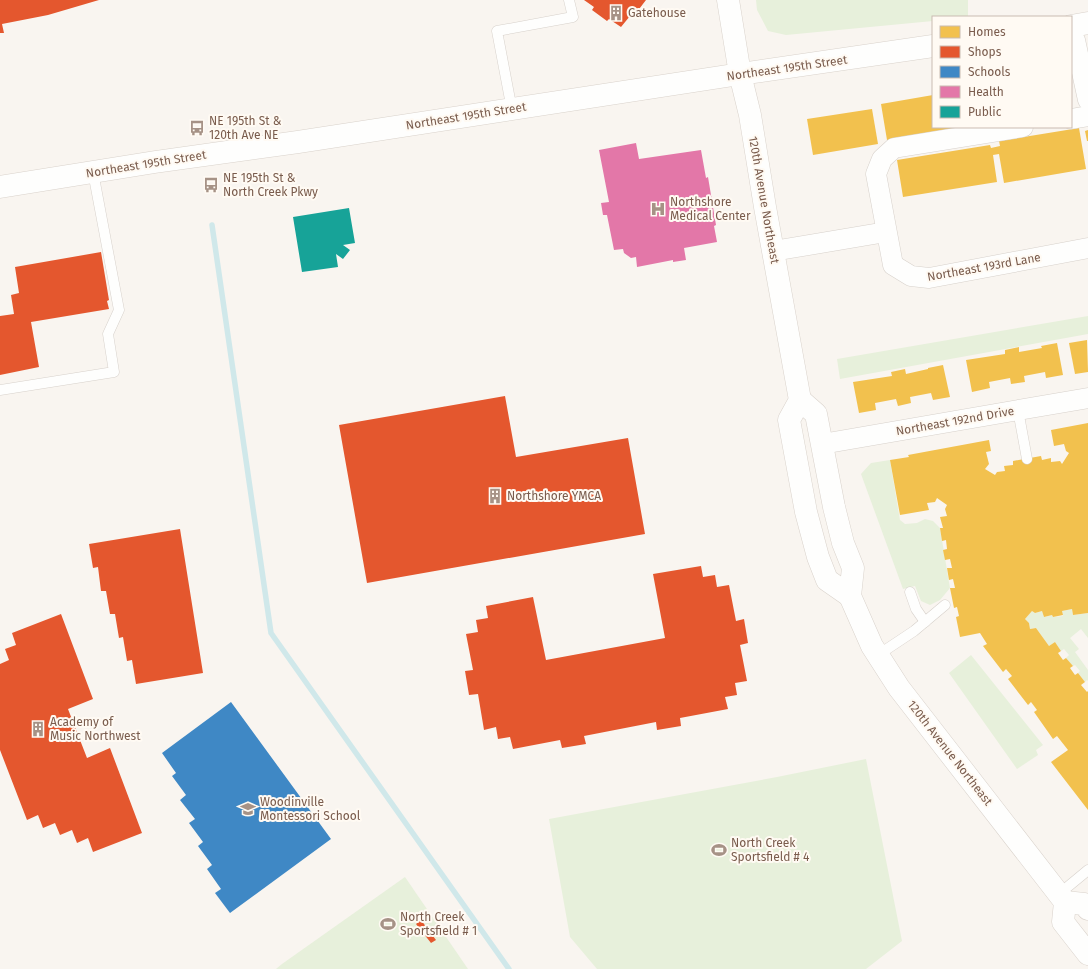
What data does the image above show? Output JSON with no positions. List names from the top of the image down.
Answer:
{
  "streets": {
    "main road": ["Northeast 195th Street", "120th Avenue Northeast"],
    "street": ["Northeast 193rd Lane", "Northeast 192nd Drive"]
  },
  "crossings": [
    ["Northeast 195th Street", "120th Avenue Northeast"],
    ["120th Avenue Northeast", "Northeast 192nd Drive"]
  ],
  "places": {
    "building": ["Gatehouse", "Northshore YMCA", "Academy of Music Northwest"],
    "bus stop": ["NE 195th St & 120th Ave NE", "NE 195th St & North Creek Pkwy"],
    "hospital": ["Northshore Medical Center"],
    "school or university": ["Woodinville Montessori School"],
    "sports": ["North Creek Sportsfield # 4", "North Creek Sportsfield # 1"]
  },
  "legend": [
    "Homes",
    "Shops",
    "Schools",
    "Health",
    "Public"
  ]
}
